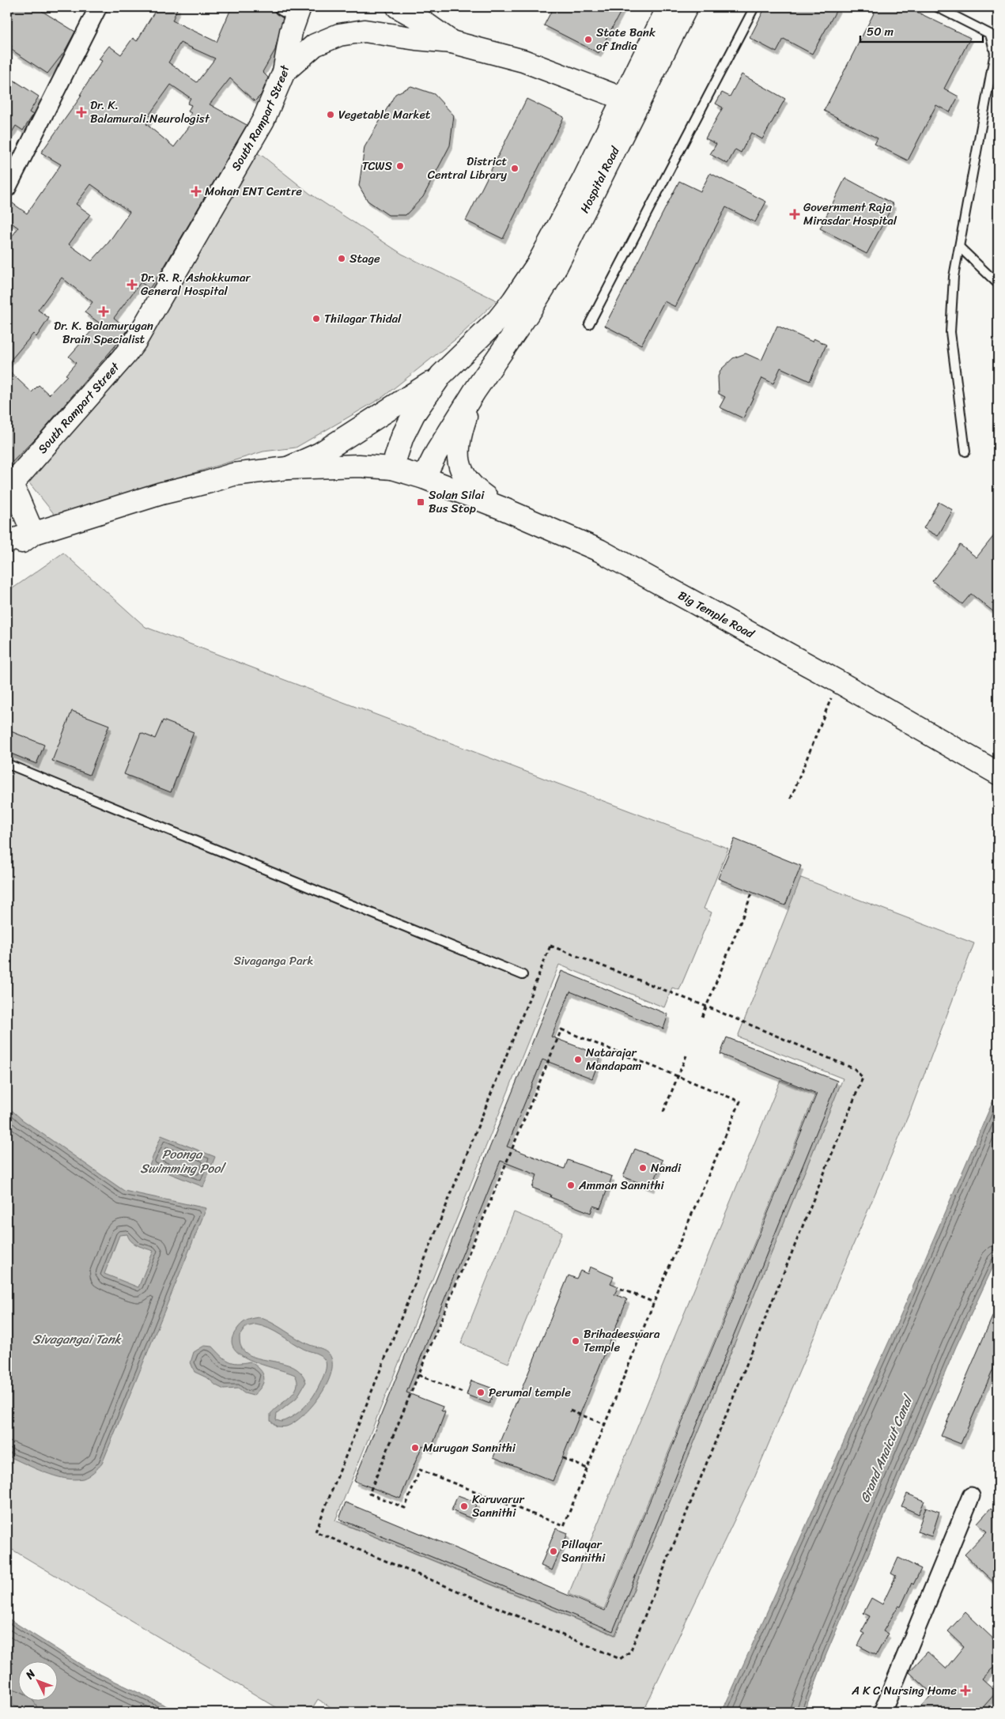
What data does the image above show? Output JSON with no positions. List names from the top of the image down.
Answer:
{
  "streets": {
    "main road": ["South Rampart Street", "Hospital Road", "Big Temple Road"]
  },
  "water": ["Poonga Swimming Pool", "Sivagangai Tank", "Grand Anaicut Canal"],
  "parks": ["Sivaganga Park"],
  "places": {
    "other": [
      "State Bank of India",
      "Vegetable Market",
      "TCWS",
      "District Central Library",
      "Stage",
      "Thilagar Thidal",
      "Natarajar Mandapam",
      "Nandi",
      "Amman Sannithi",
      "Brihadeeswara Temple",
      "Perumal temple",
      "Murugan Sannithi",
      "Karuvarur Sannithi",
      "Pillayar Sannithi"
    ],
    "health": [
      "Dr. K. Balamurali.Neurologist",
      "Mohan ENT Centre",
      "Government Raja Mirasdar Hospital",
      "Dr. R. R. Ashokkumar General Hospital",
      "Dr. K. Balamurugan Brain Specialist",
      "A K C Nursing Home"
    ],
    "transit": ["Solan Silai Bus Stop"]
  },
  "scale_bar": "50 m",
  "north": "top left"
}
